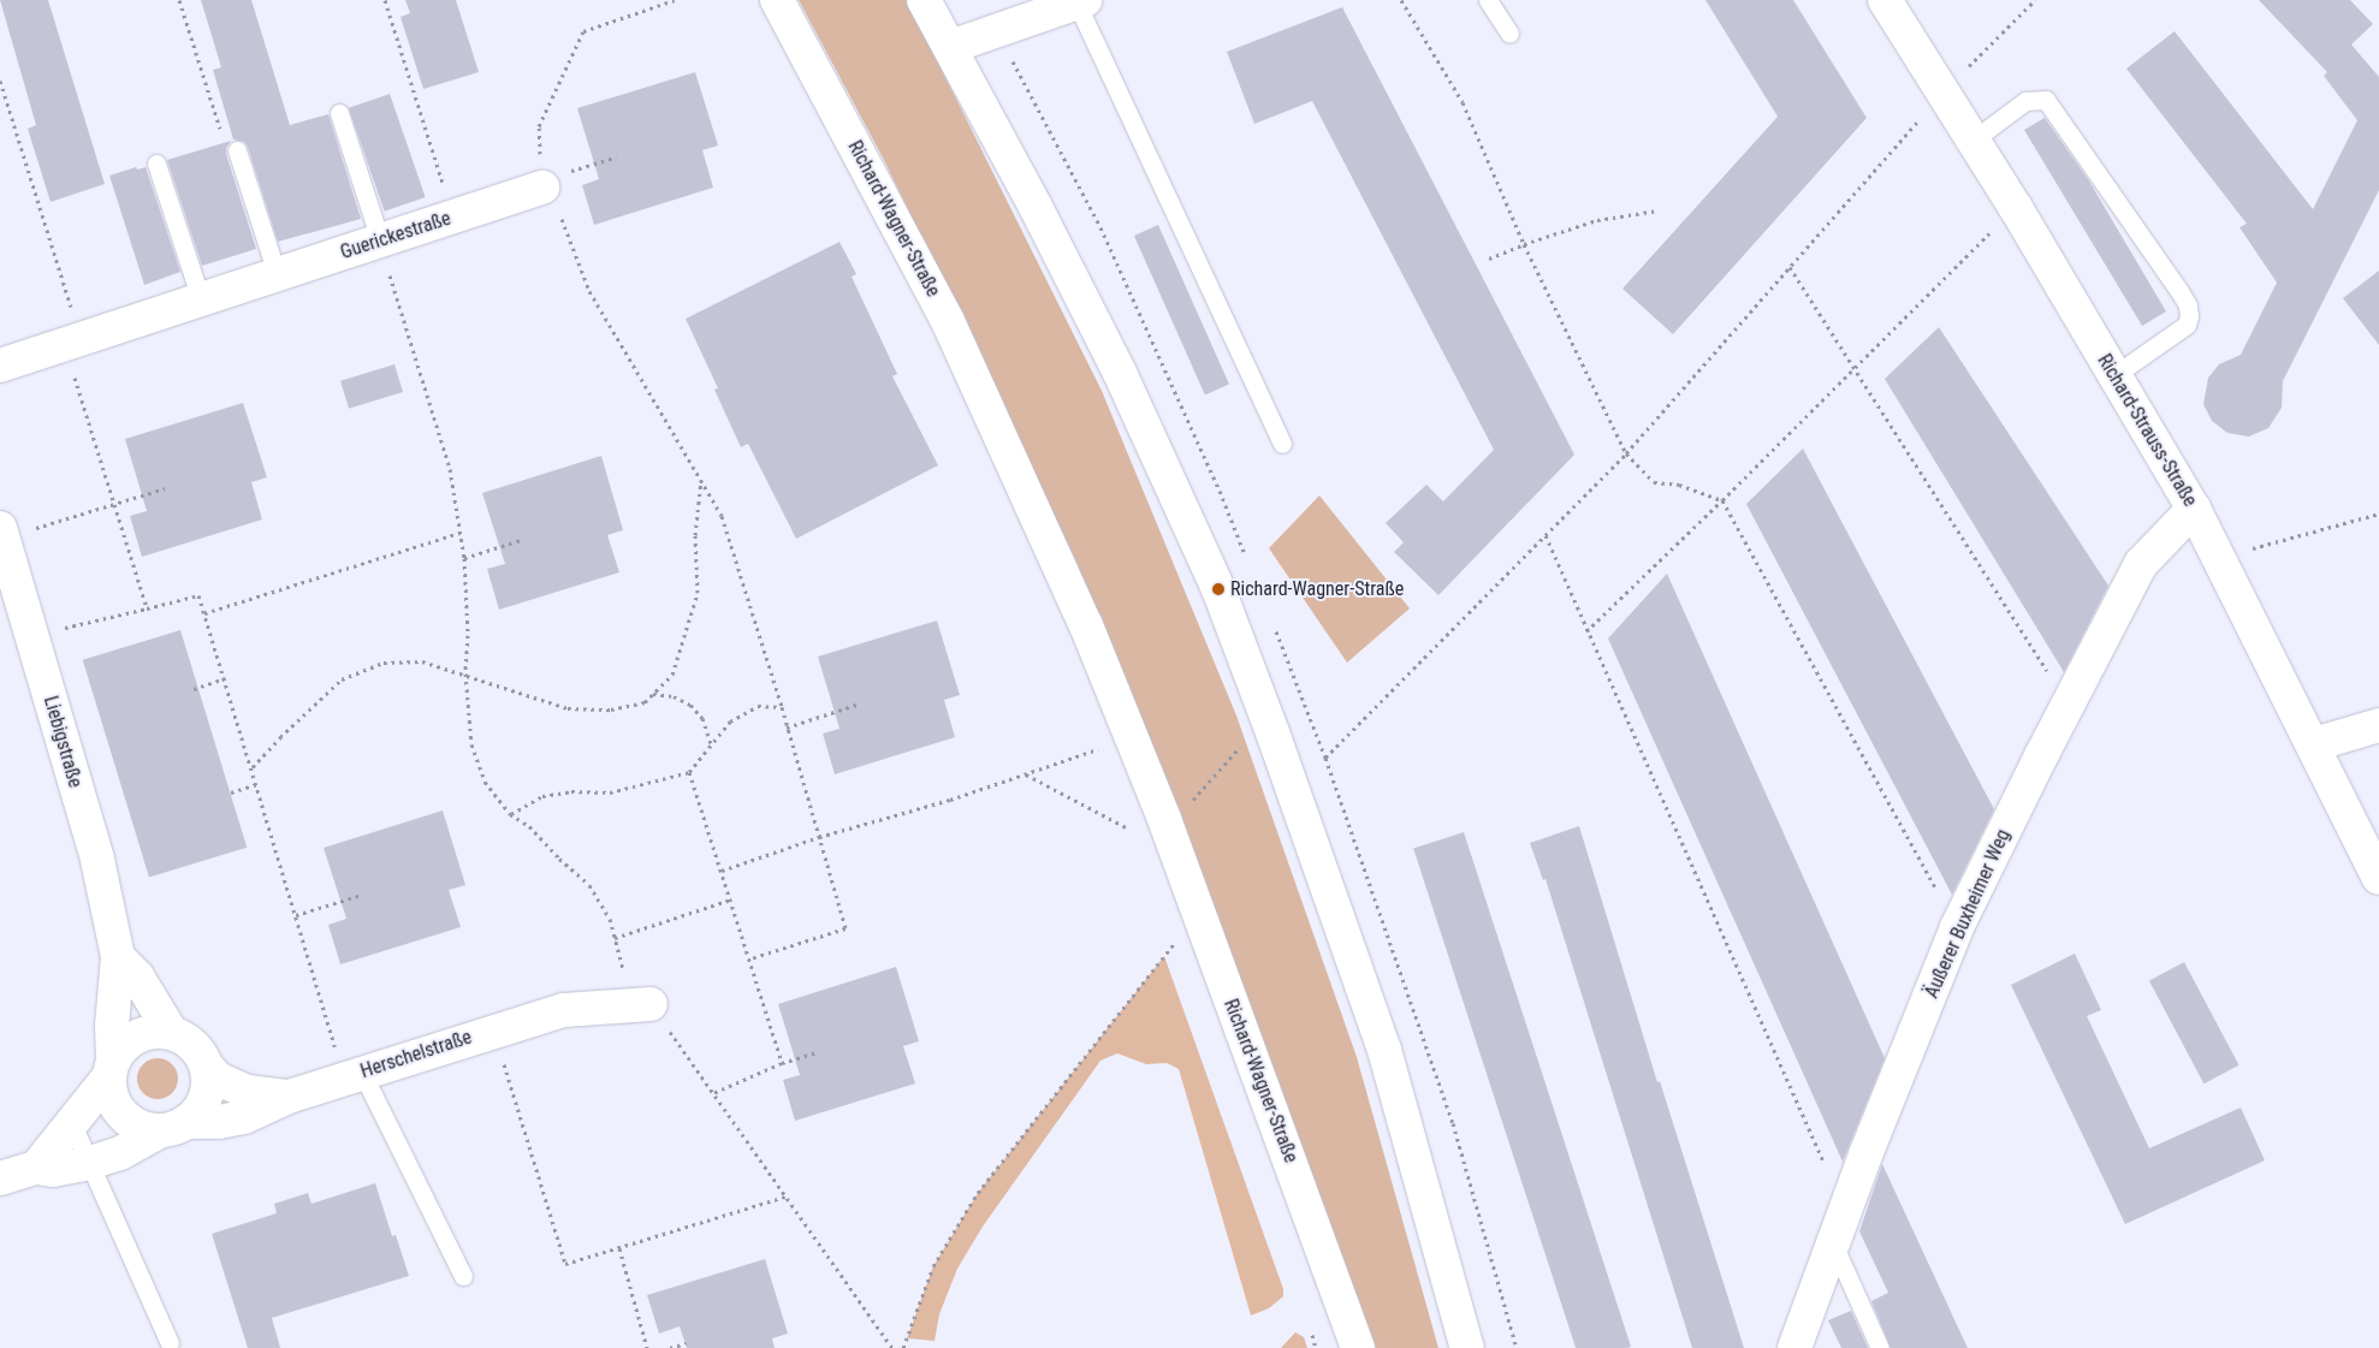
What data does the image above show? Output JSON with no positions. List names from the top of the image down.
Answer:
{
  "streets": {
    "street": [
      "Richard-Wagner-Straße",
      "Guerickestraße",
      "Richard-Strauss-Straße",
      "Liebigstraße",
      "Äußerer Buxheimer Weg",
      "Herschelstraße"
    ]
  },
  "crossings": [
    ["Richard-Strauss-Straße", "Äußerer Buxheimer Weg"],
    ["Liebigstraße", "Herschelstraße"]
  ],
  "places": ["Richard-Wagner-Straße"]
}
